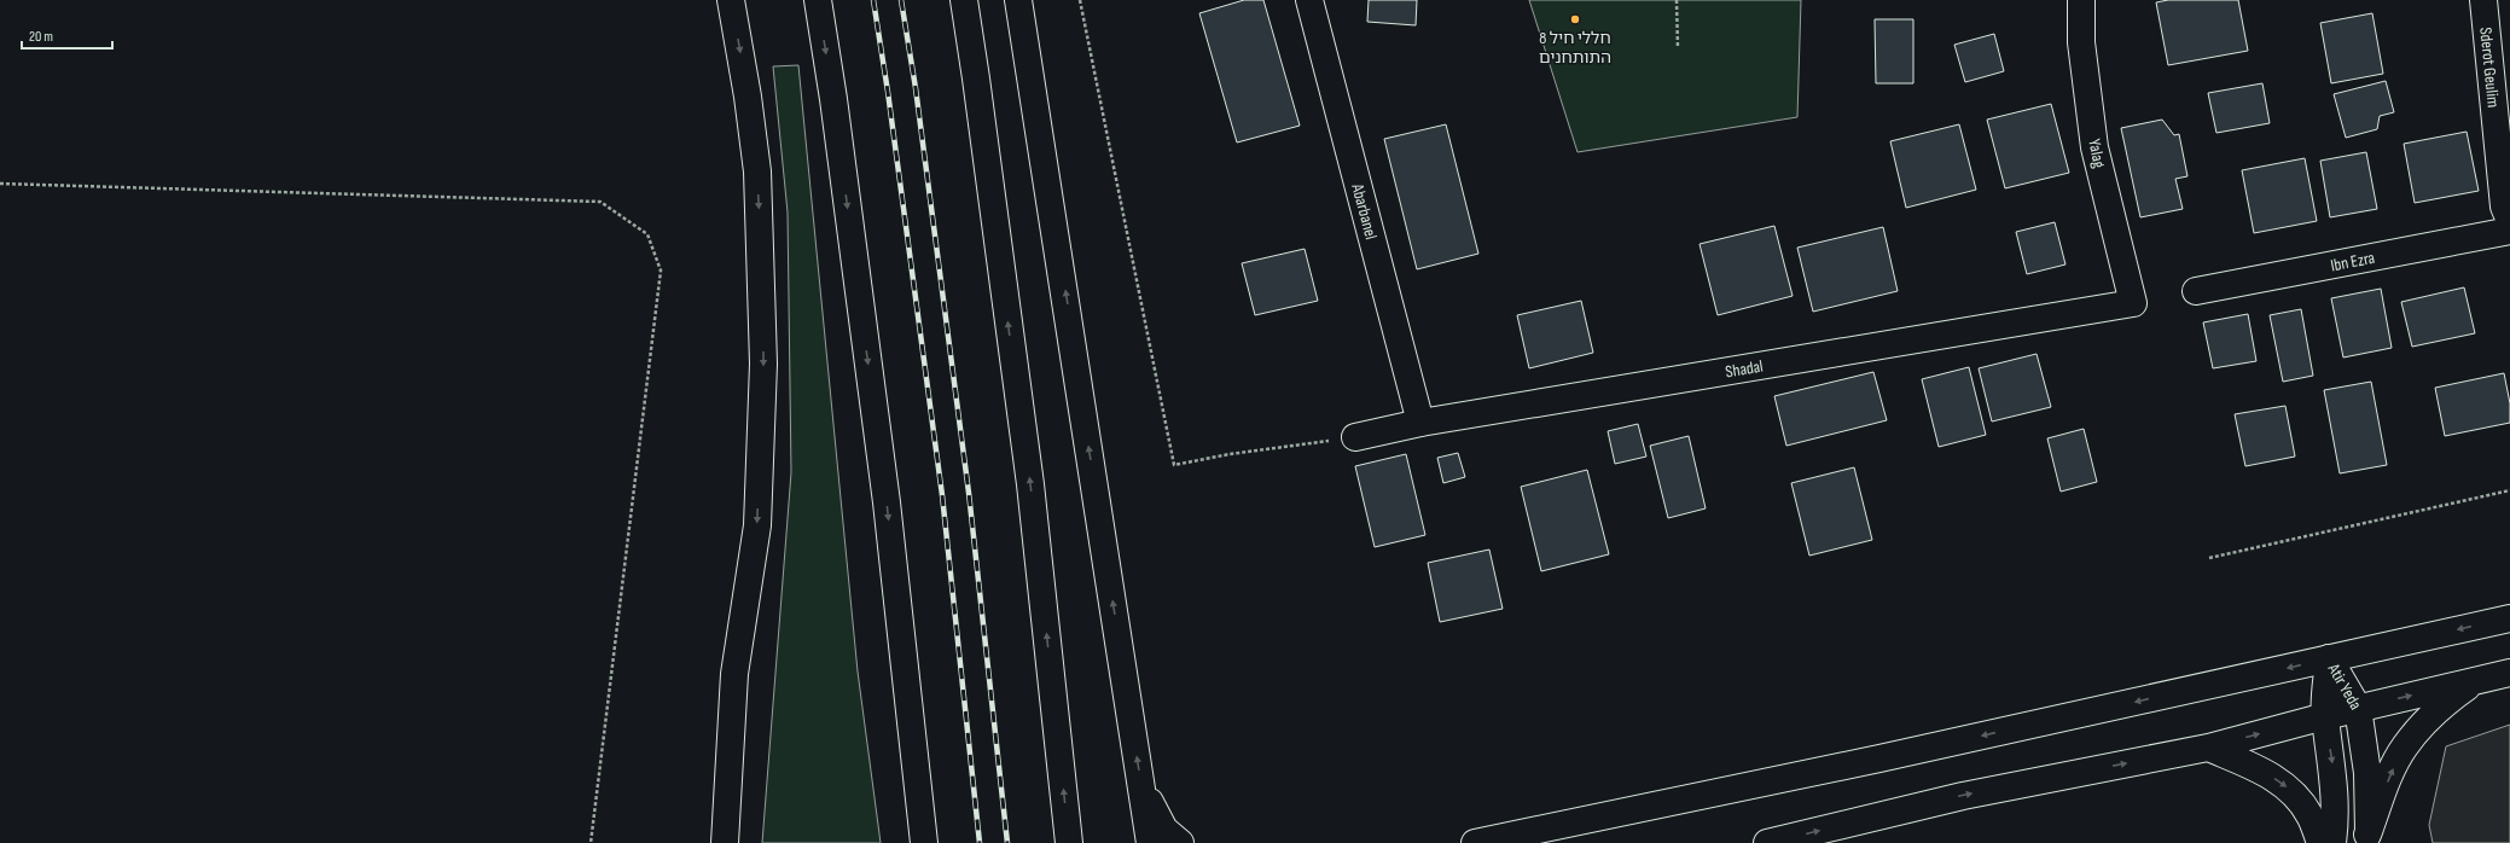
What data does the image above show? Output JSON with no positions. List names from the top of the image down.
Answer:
{
  "streets": {
    "main road": [
      "Sderot Geulim",
      "Yalag",
      "Abarbanel",
      "Ibn Ezra",
      "Shadal",
      "Atir Yeda"
    ]
  },
  "crossings": [
    ["Yalag", "Shadal"],
    ["Abarbanel", "Shadal"]
  ],
  "places": ["8 חללי חיל התותחנים"],
  "scale_bar": "20 m"
}
